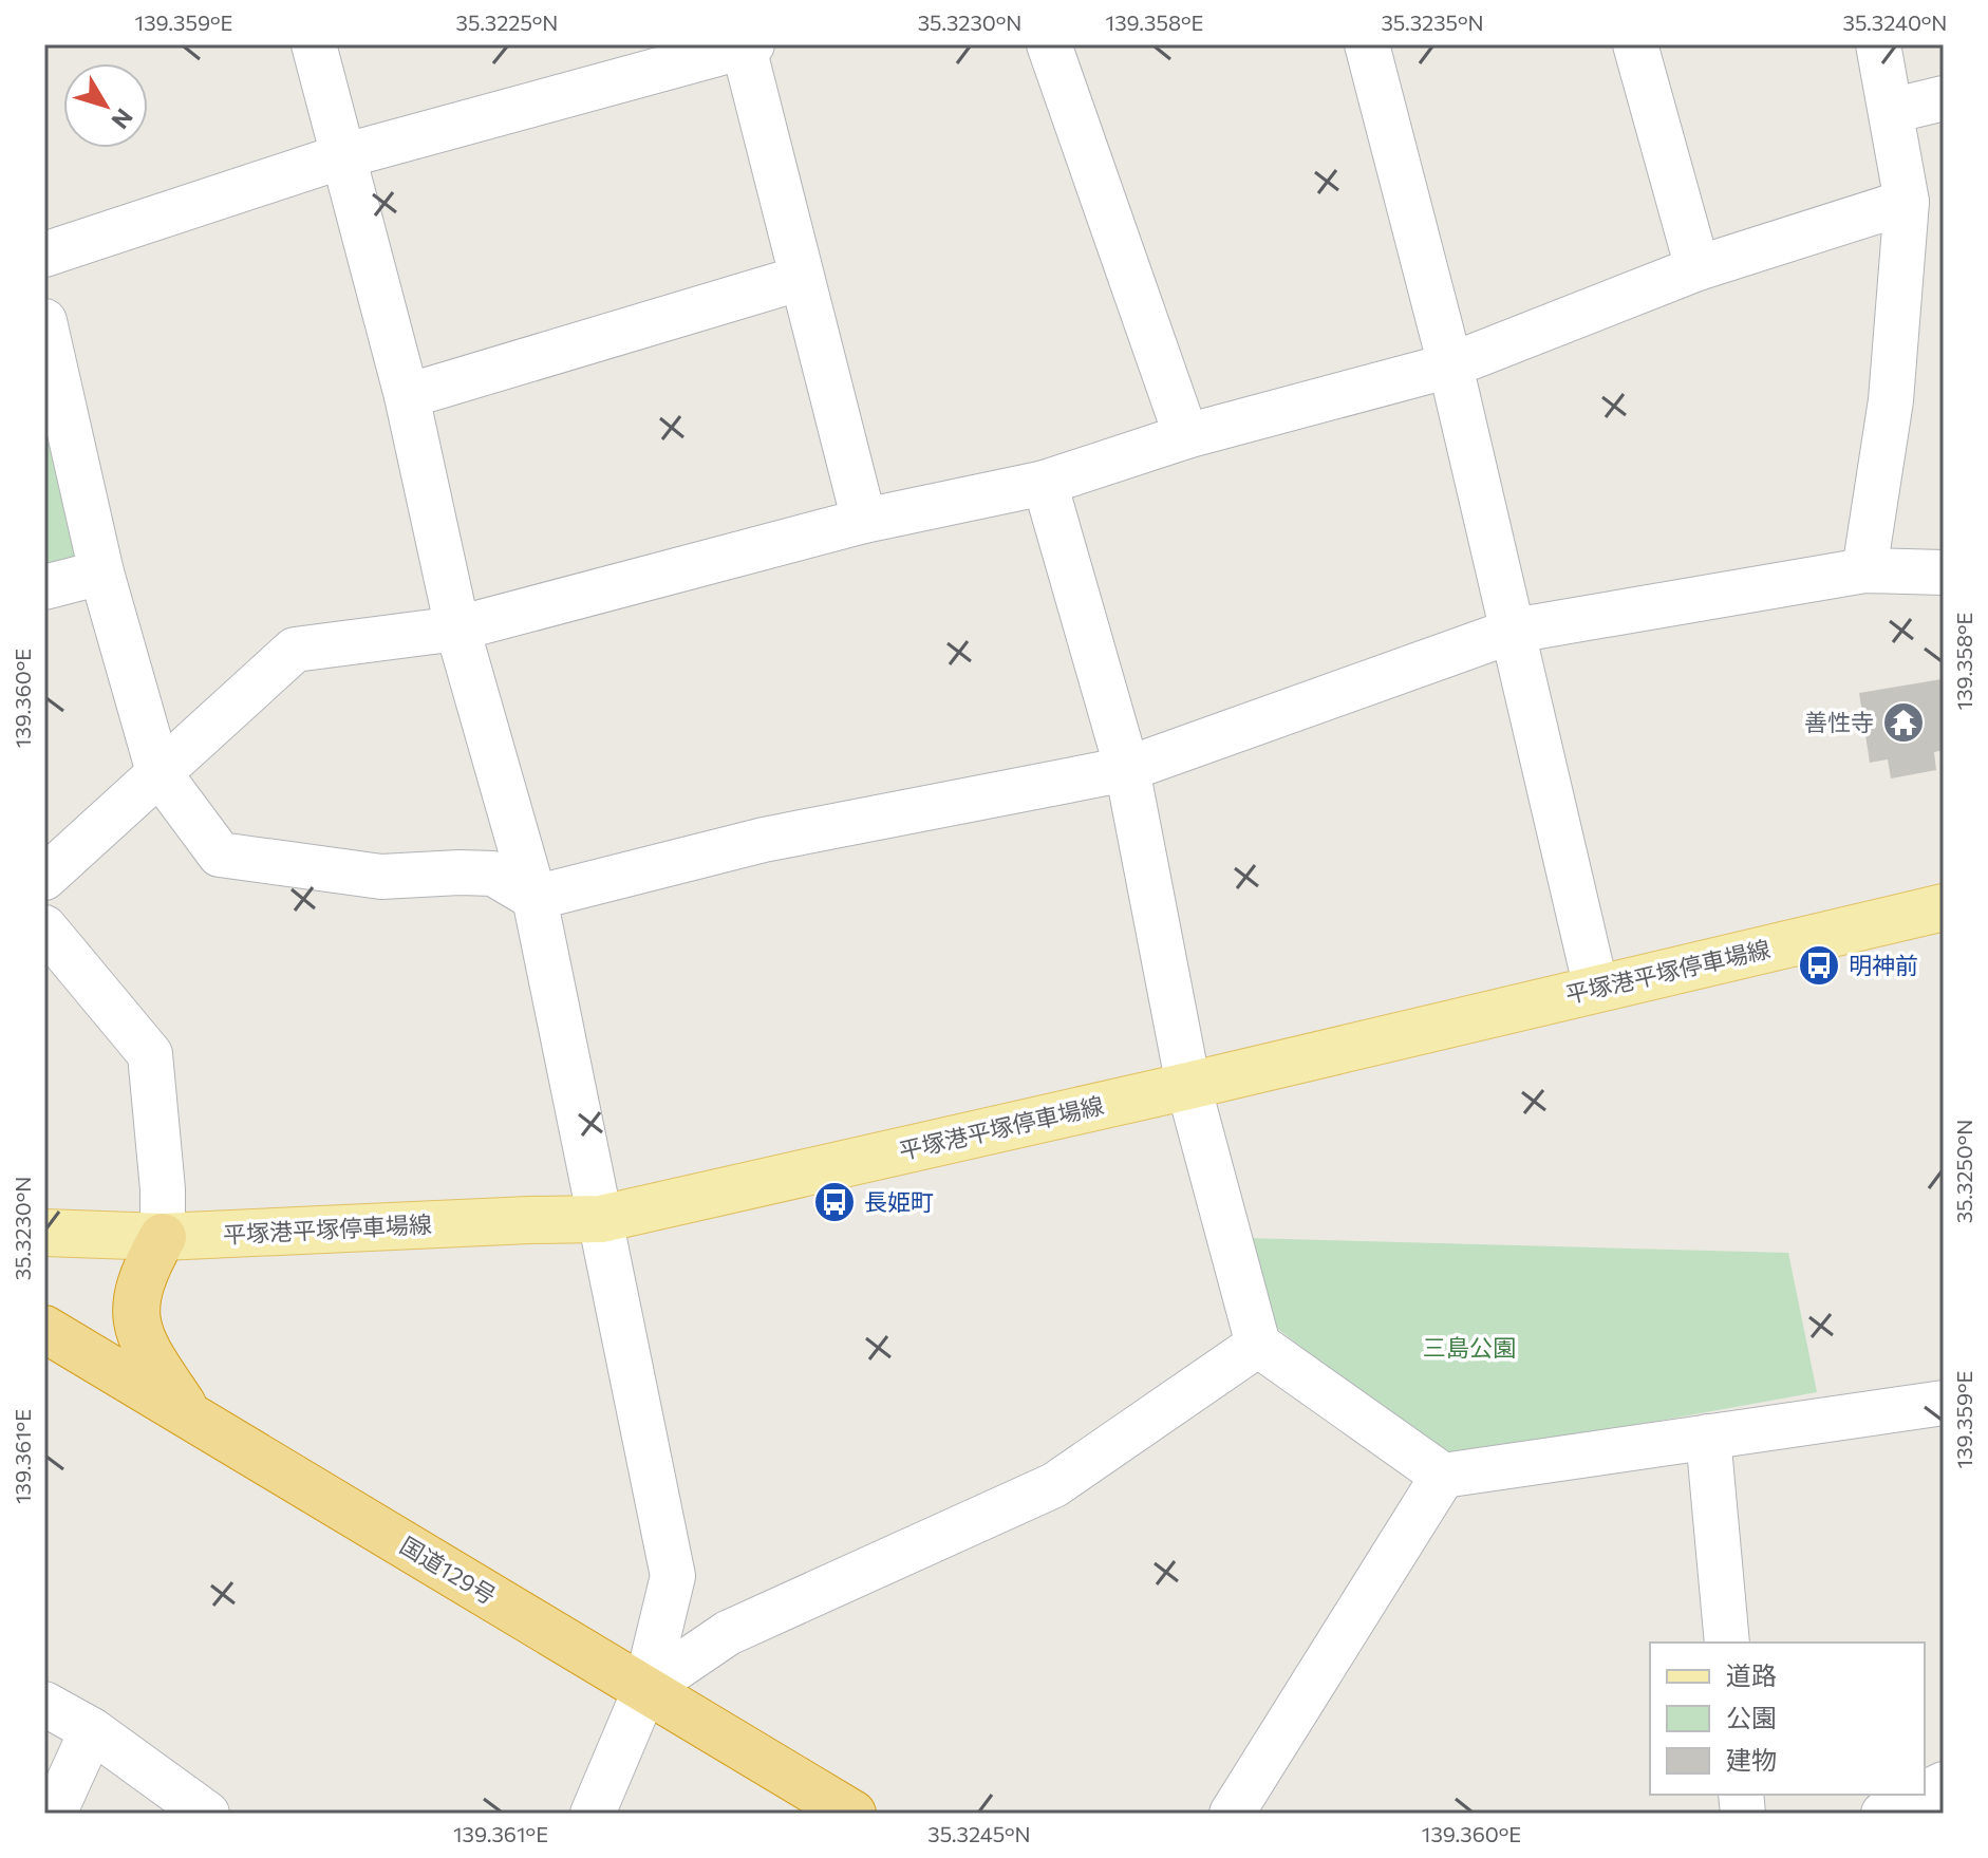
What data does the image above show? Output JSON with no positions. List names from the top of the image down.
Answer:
{
  "streets": {
    "highway": ["国道129号"],
    "main road": ["平塚港平塚停車場線"]
  },
  "parks": ["三島公園"],
  "places": {
    "temple": ["善性寺"],
    "bus stop": ["明神前", "長姫町"]
  },
  "legend": ["道路", "公園", "建物"],
  "north": "bottom right",
  "coordinates": [
    "139.359°E",
    "35.3225°N",
    "35.3230°N",
    "139.358°E",
    "35.3235°N",
    "35.3240°N",
    "139.360°E",
    "35.3250°N",
    "139.361°E",
    "35.3245°N"
  ]
}
